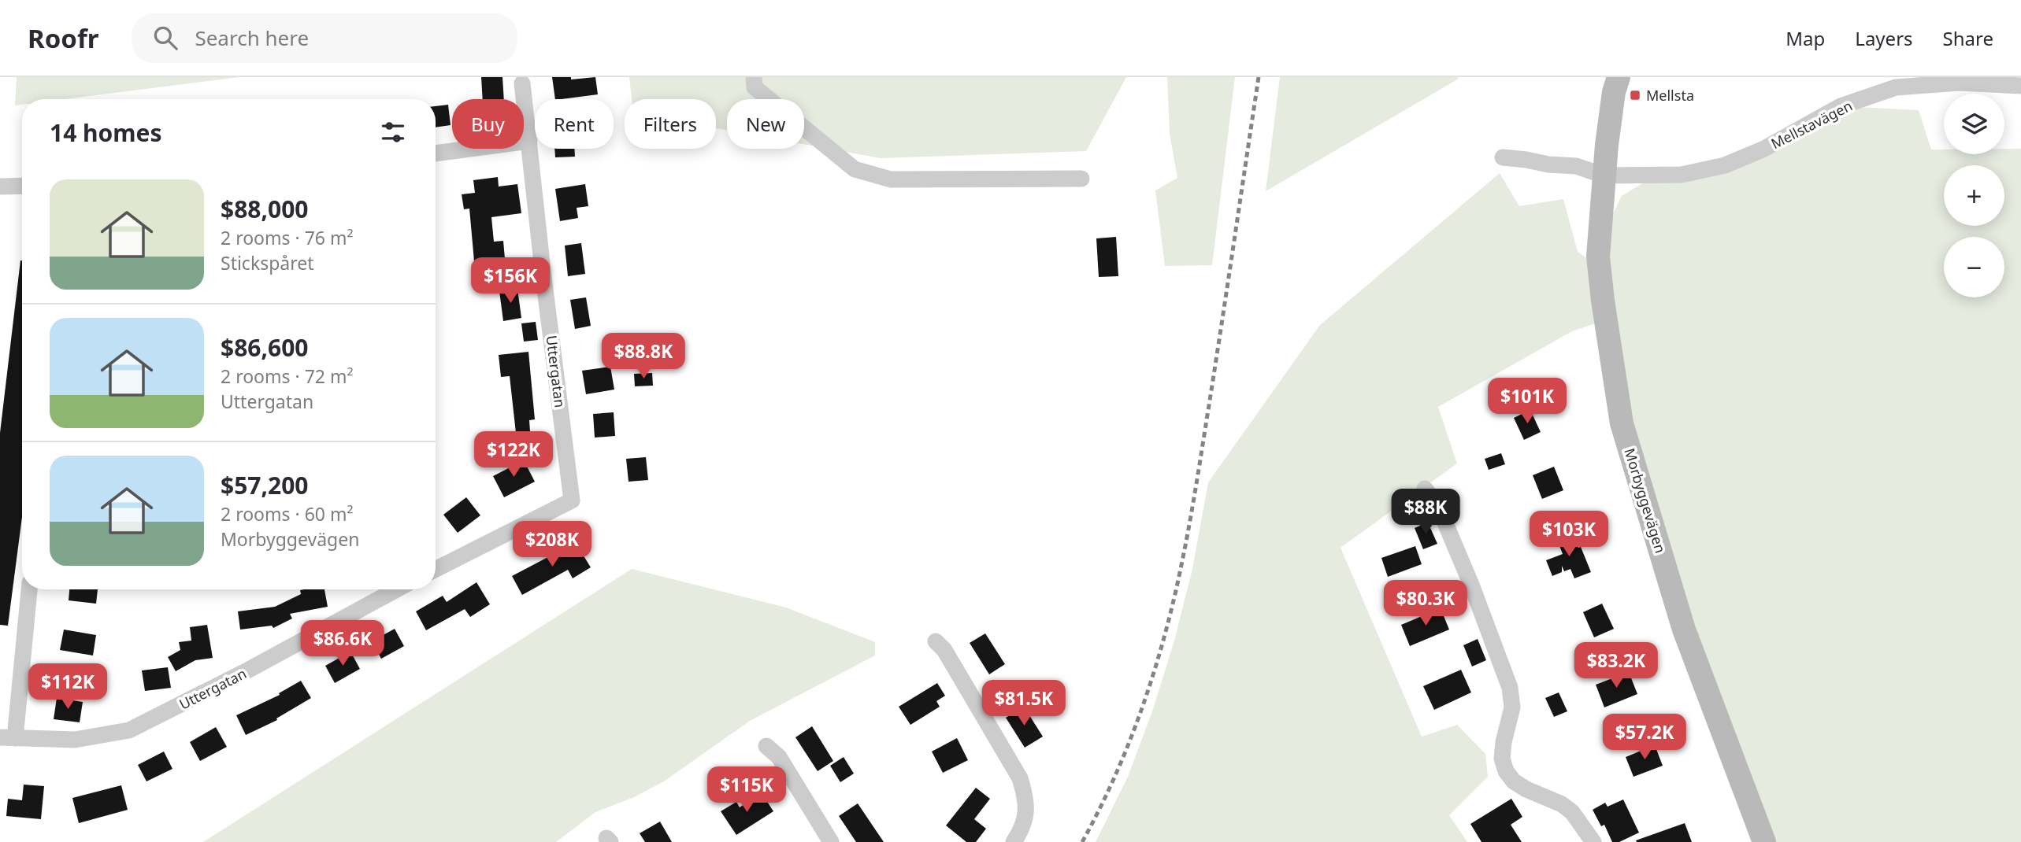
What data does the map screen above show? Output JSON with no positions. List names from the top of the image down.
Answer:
{
  "streets": {
    "street": ["Mellstavägen", "Uttergatan", "Morbyggevägen"]
  },
  "crossings": [
    ["Mellstavägen", "Morbyggevägen"]
  ],
  "places": {
    "transit": ["Mellsta"]
  },
  "page": {
    "header": "Roofr",
    "search": "Search here",
    "nav": ["Map", "Layers", "Share"],
    "map_buttons": ["+", "−"],
    "chip": [
      "Buy",
      "Rent",
      "Filters",
      "New"
    ],
    "heading": "14 homes",
    "list": [
      {
        "name": "$88,000",
        "note": "2 rooms · 76 m² · Stickspåret"
      },
      {
        "name": "$86,600",
        "note": "2 rooms · 72 m² · Uttergatan"
      },
      {
        "name": "$57,200",
        "note": "2 rooms · 60 m² · Morbyggevägen"
      }
    ],
    "price": [
      "$156K",
      "$88.8K",
      "$101K",
      "$122K",
      "$88K",
      "$103K",
      "$208K",
      "$80.3K",
      "$86.6K",
      "$83.2K",
      "$112K",
      "$81.5K",
      "$57.2K",
      "$115K"
    ]
  }
}
